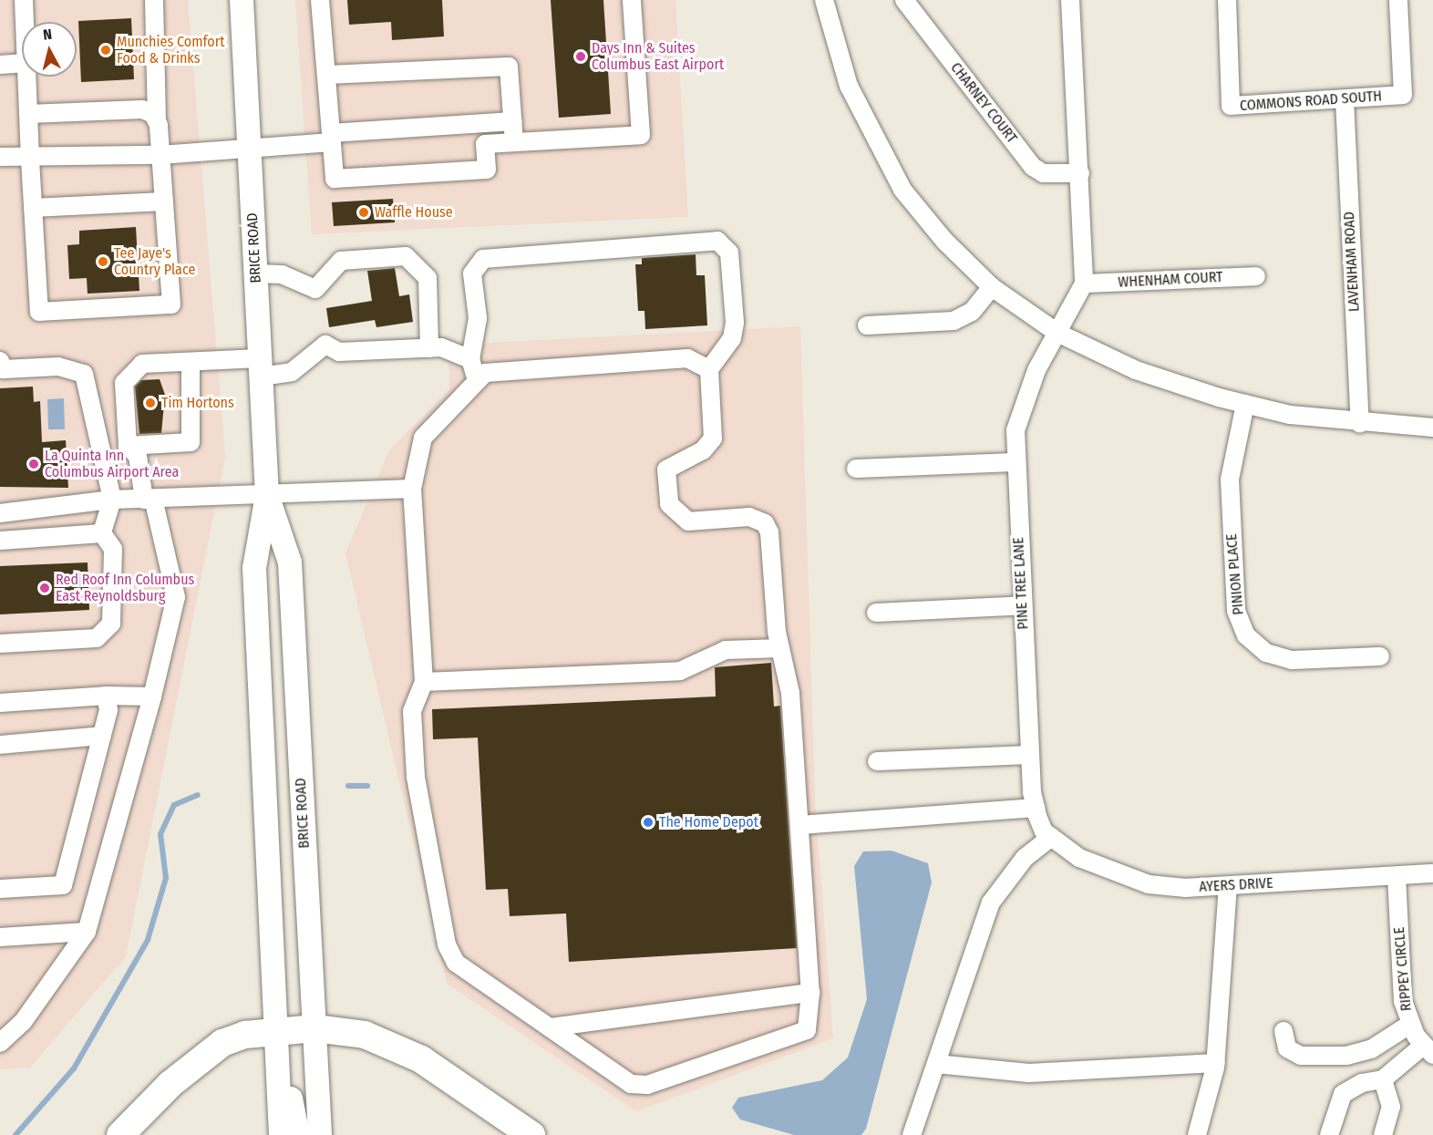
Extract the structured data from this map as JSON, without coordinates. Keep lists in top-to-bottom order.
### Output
{
  "streets": {
    "main road": ["BRICE ROAD"],
    "street": [
      "COMMONS ROAD SOUTH",
      "CHARNEY COURT",
      "LAVENHAM ROAD",
      "WHENHAM COURT",
      "PINION PLACE",
      "PINE TREE LANE",
      "AYERS DRIVE",
      "RIPPEY CIRCLE"
    ]
  },
  "crossings": [
    ["COMMONS ROAD SOUTH", "LAVENHAM ROAD"],
    ["PINE TREE LANE", "AYERS DRIVE"],
    ["AYERS DRIVE", "RIPPEY CIRCLE"]
  ],
  "places": [
    "Munchies Comfort Food & Drinks",
    "Days Inn & Suites Columbus East Airport",
    "Waffle House",
    "Tee Jaye's Country Place",
    "Tim Hortons",
    "La Quinta Inn Columbus Airport Area",
    "Red Roof Inn Columbus East Reynoldsburg",
    "The Home Depot"
  ],
  "north": "top"
}
